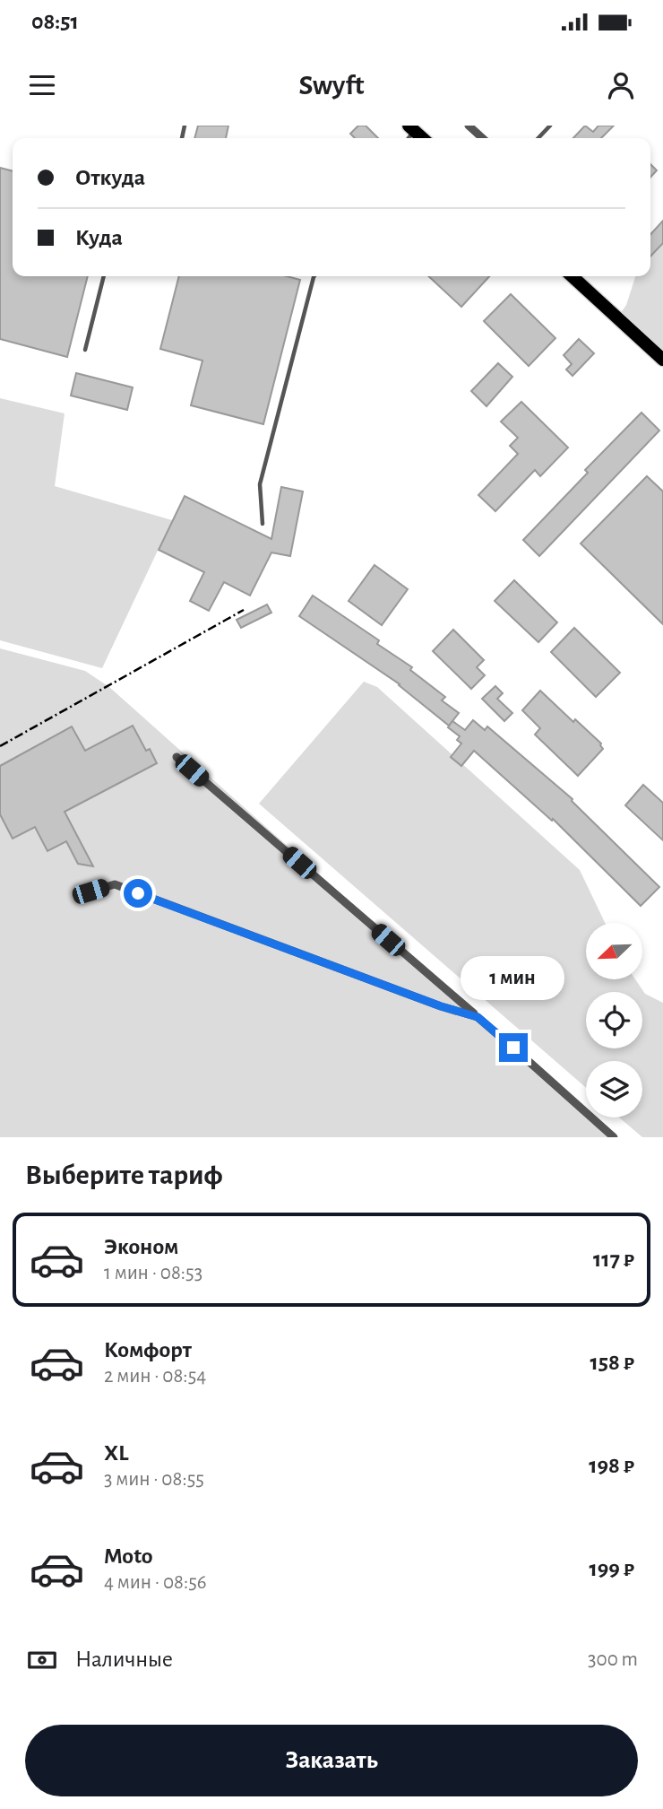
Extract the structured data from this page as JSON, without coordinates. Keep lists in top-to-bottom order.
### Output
{
  "north": "bottom left",
  "page": {
    "status": "08:51",
    "header": "Swyft",
    "banner": ["Откуда", "Куда"],
    "bubble": "1 мин",
    "heading": "Выберите тариф",
    "list": [
      {
        "name": "Эконом",
        "note": "1 мин · 08:53",
        "value": "117 ₽"
      },
      {
        "name": "Комфорт",
        "note": "2 мин · 08:54",
        "value": "158 ₽"
      },
      {
        "name": "XL",
        "note": "3 мин · 08:55",
        "value": "198 ₽"
      },
      {
        "name": "Moto",
        "note": "4 мин · 08:56",
        "value": "199 ₽"
      }
    ],
    "pay": ["Наличные", "300 m"],
    "buttons": "Заказать"
  }
}
